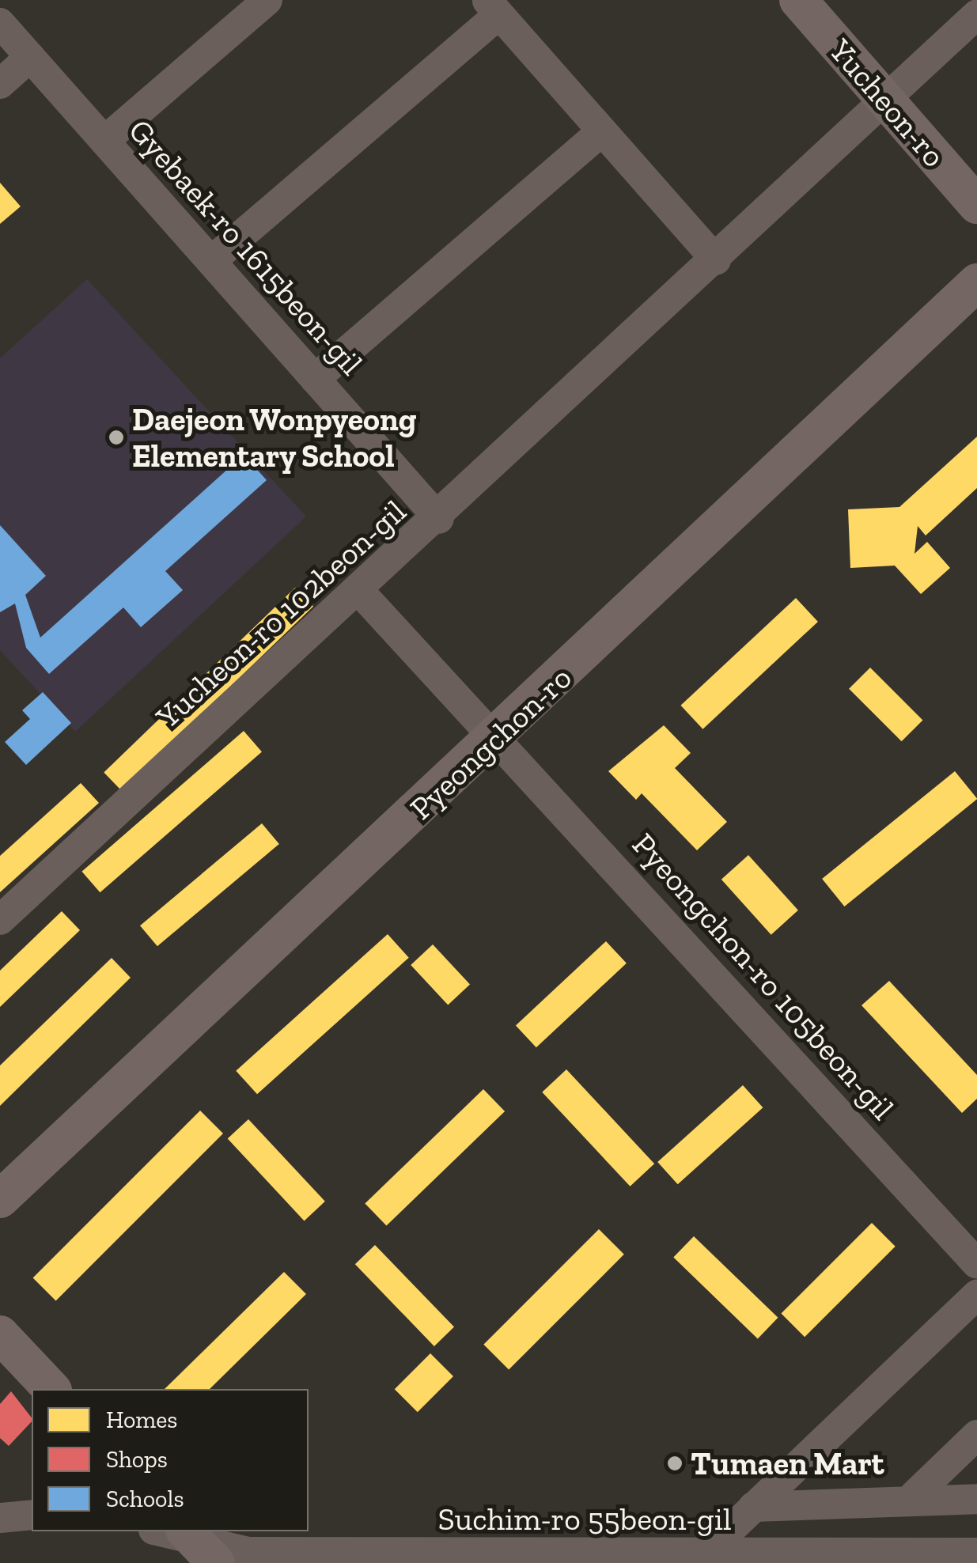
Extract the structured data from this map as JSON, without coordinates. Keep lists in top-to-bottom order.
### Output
{
  "streets": {
    "main road": ["Yucheon-ro", "Pyeongchon-ro"],
    "street": [
      "Gyebaek-ro 1615beon-gil",
      "Yucheon-ro 102beon-gil",
      "Pyeongchon-ro 105beon-gil",
      "Suchim-ro 55beon-gil"
    ]
  },
  "crossings": [
    ["Yucheon-ro", "Yucheon-ro 102beon-gil"],
    ["Gyebaek-ro 1615beon-gil", "Yucheon-ro 102beon-gil"],
    ["Yucheon-ro 102beon-gil", "Pyeongchon-ro 105beon-gil"],
    ["Pyeongchon-ro", "Pyeongchon-ro 105beon-gil"]
  ],
  "places": ["Daejeon Wonpyeong Elementary School", "Tumaen Mart"],
  "legend": ["Homes", "Shops", "Schools"]
}
